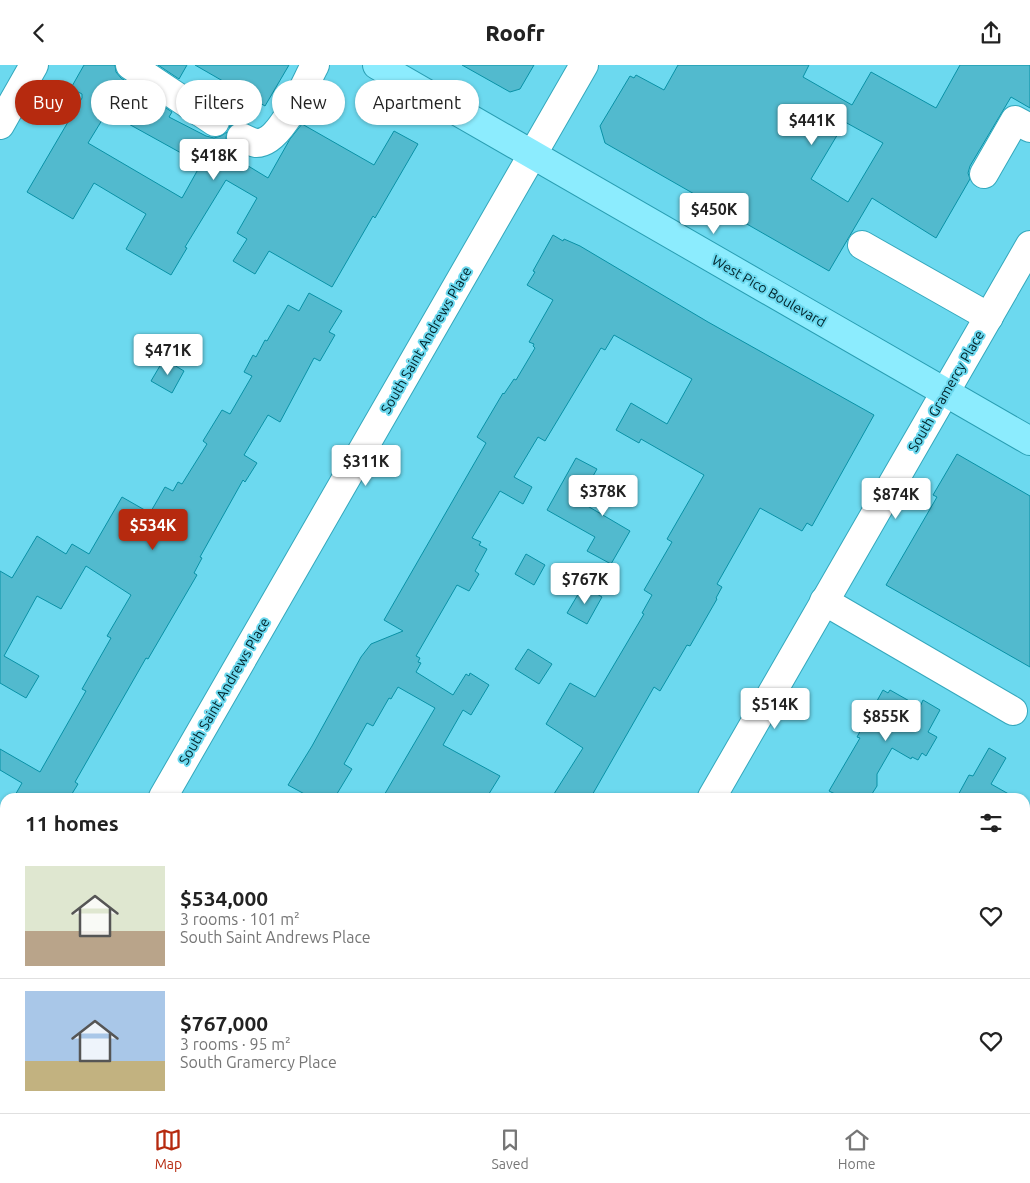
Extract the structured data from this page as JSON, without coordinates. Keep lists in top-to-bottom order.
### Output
{
  "streets": {
    "main road": ["West Pico Boulevard"],
    "street": ["South Saint Andrews Place", "South Gramercy Place"]
  },
  "crossings": [
    ["West Pico Boulevard", "South Saint Andrews Place"],
    ["West Pico Boulevard", "South Gramercy Place"]
  ],
  "page": {
    "header": "Roofr",
    "chip": [
      "Buy",
      "Rent",
      "Filters",
      "New",
      "Apartment"
    ],
    "price": [
      "$441K",
      "$418K",
      "$450K",
      "$471K",
      "$311K",
      "$378K",
      "$874K",
      "$534K",
      "$767K",
      "$514K",
      "$855K"
    ],
    "heading": "11 homes",
    "list": [
      {
        "name": "$534,000",
        "note": "3 rooms · 101 m² · South Saint Andrews Place"
      },
      {
        "name": "$767,000",
        "note": "3 rooms · 95 m² · South Gramercy Place"
      }
    ],
    "tabs": ["Map", "Saved", "Home"]
  }
}
